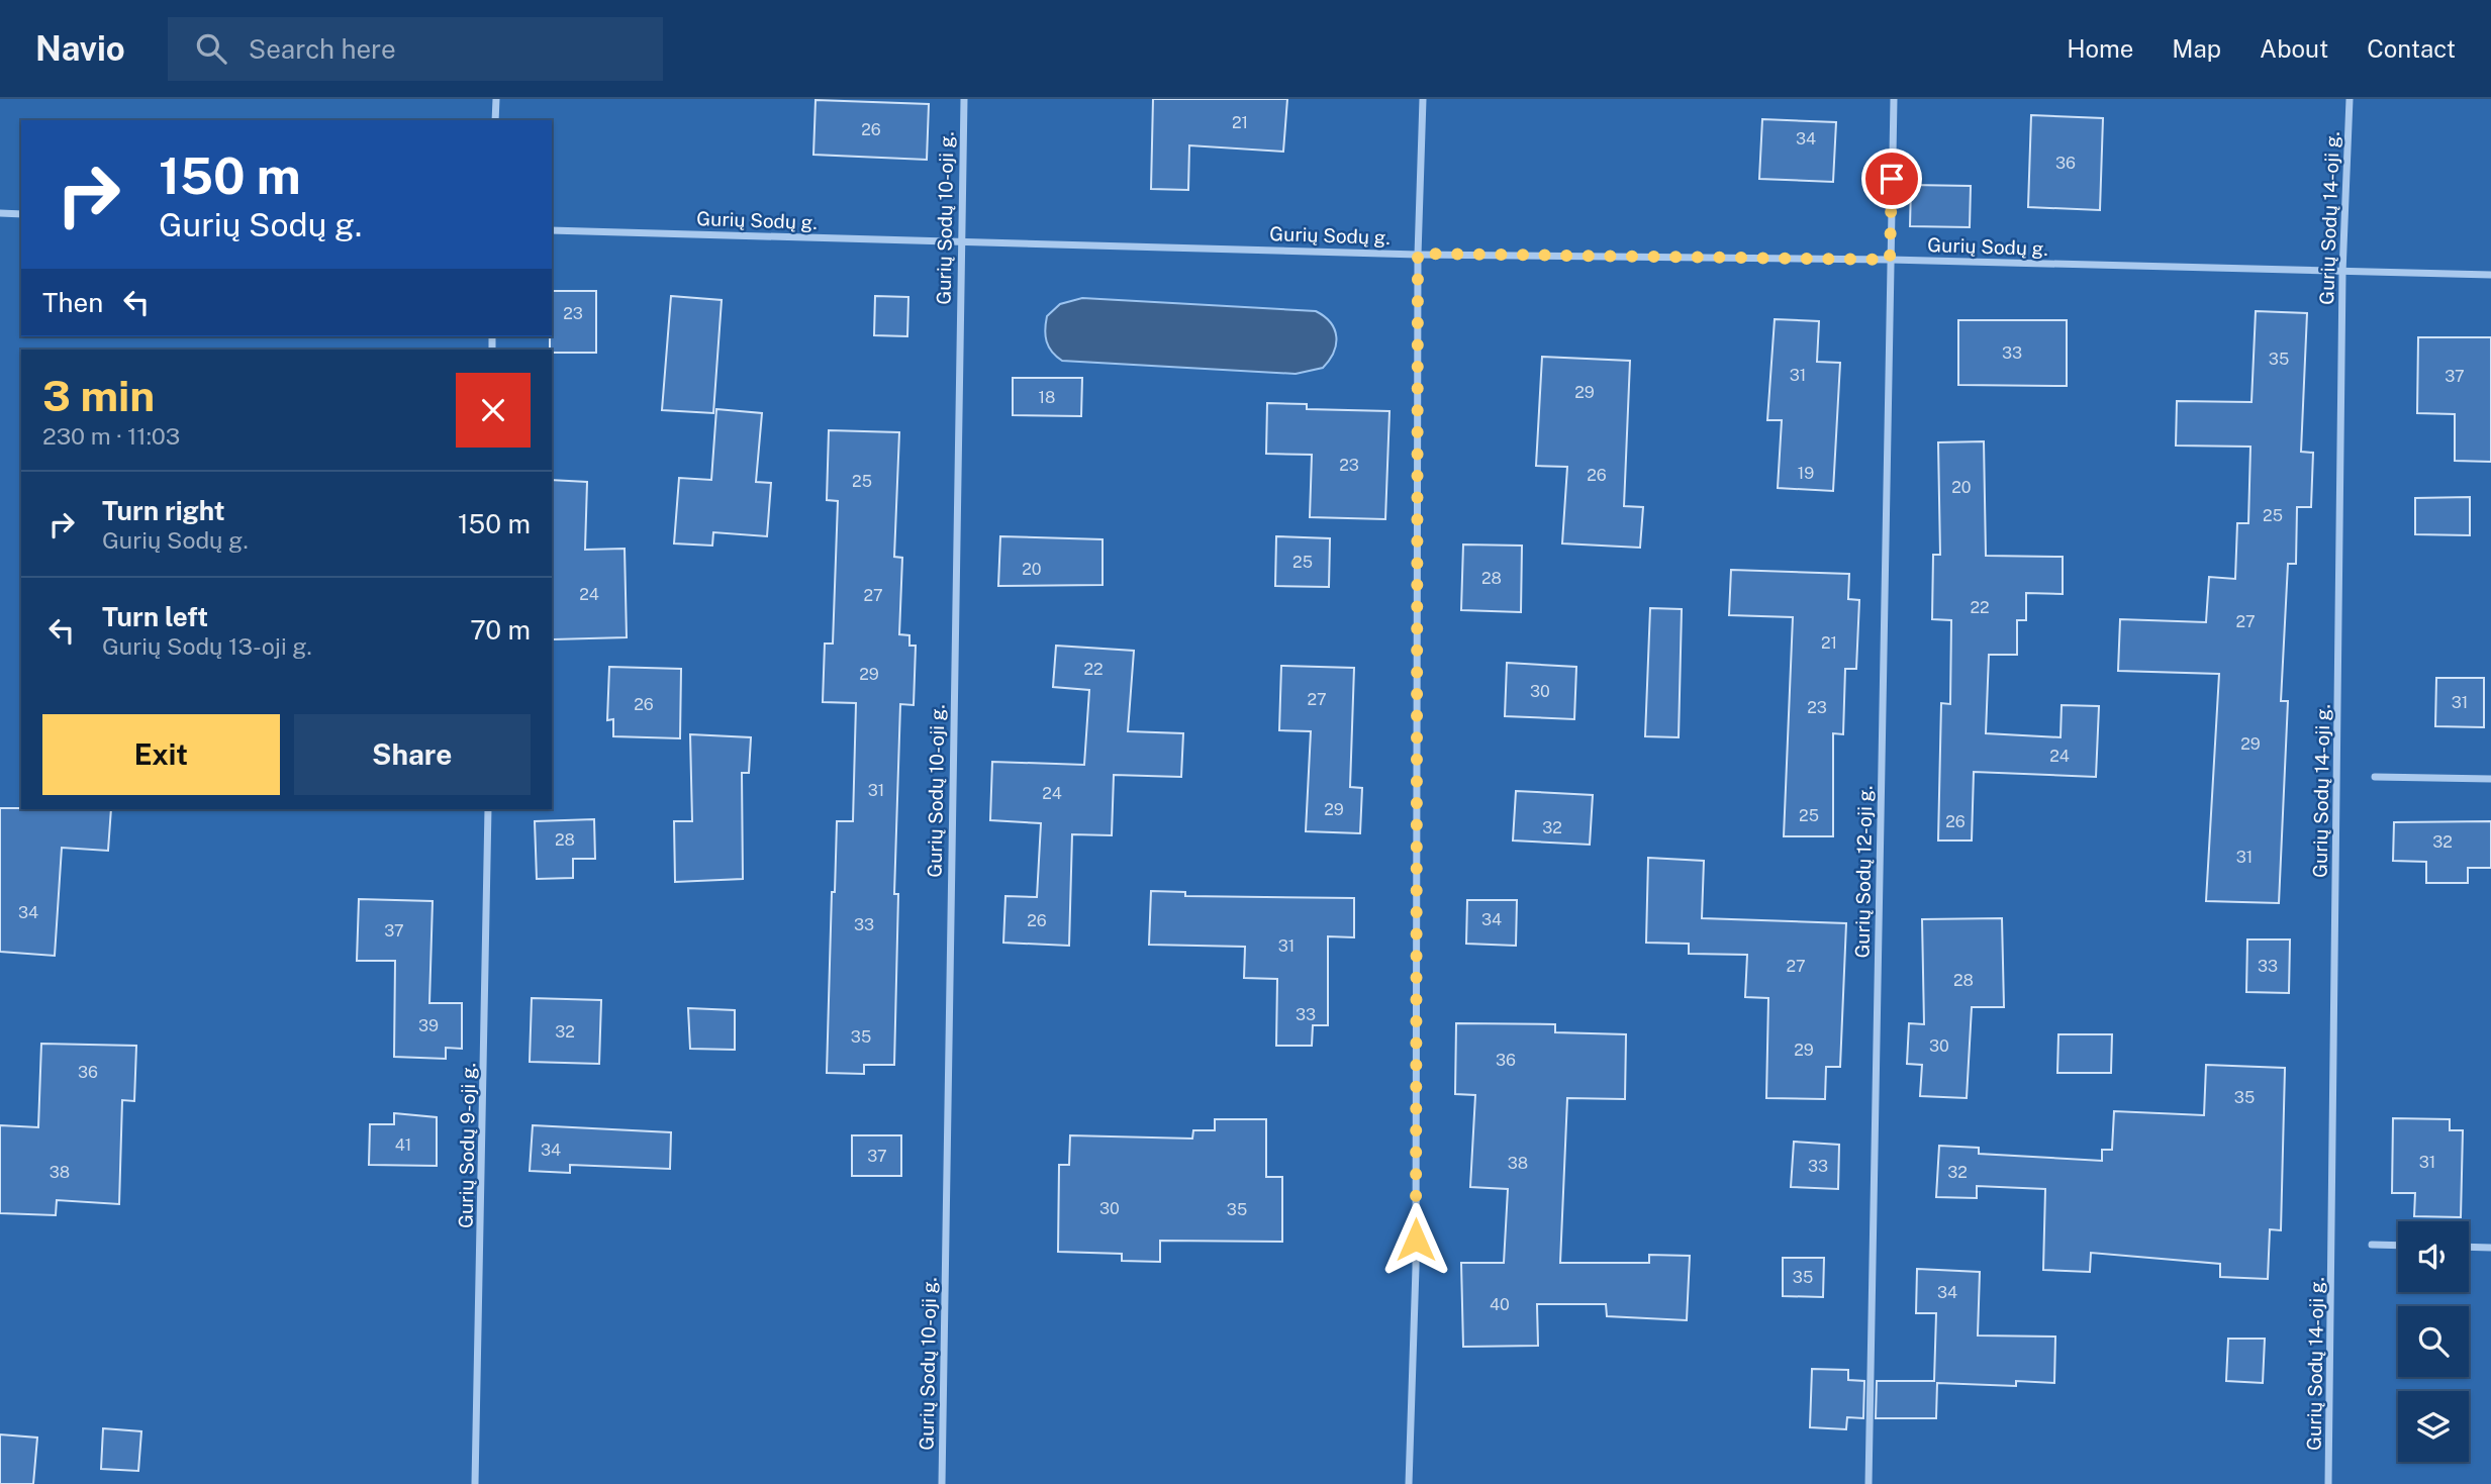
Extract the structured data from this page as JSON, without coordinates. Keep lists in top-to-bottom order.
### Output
{
  "streets": {
    "street": [
      "Gurių Sodų 10-oji g.",
      "Gurių Sodų 14-oji g.",
      "Gurių Sodų g.",
      "Gurių Sodų 12-oji g.",
      "Gurių Sodų 9-oji g."
    ]
  },
  "crossings": [
    ["Gurių Sodų 10-oji g.", "Gurių Sodų g."],
    ["Gurių Sodų 14-oji g.", "Gurių Sodų g."],
    ["Gurių Sodų g.", "Gurių Sodų 12-oji g."]
  ],
  "house_numbers": [
    "21",
    "26",
    "34",
    "36",
    "23",
    "33",
    "35",
    "31",
    "37",
    "29",
    "18",
    "23",
    "19",
    "26",
    "25",
    "20",
    "25",
    "25",
    "20",
    "28",
    "24",
    "27",
    "22",
    "27",
    "21",
    "22",
    "29",
    "30",
    "27",
    "31",
    "26",
    "23",
    "29",
    "24",
    "31",
    "24",
    "29",
    "25",
    "26",
    "32",
    "28",
    "32",
    "31",
    "34",
    "34",
    "26",
    "33",
    "37",
    "31",
    "27",
    "33",
    "28",
    "33",
    "39",
    "32",
    "35",
    "30",
    "29",
    "36",
    "36",
    "35",
    "41",
    "34",
    "37",
    "31",
    "38",
    "33",
    "38",
    "32",
    "30",
    "35",
    "35",
    "34",
    "40"
  ],
  "page": {
    "header": "Navio",
    "search": "Search here",
    "nav": [
      "Home",
      "Map",
      "About",
      "Contact"
    ],
    "turn": ["150 m", "Gurių Sodų g."],
    "then": "Then",
    "heading": ["3 min", "230 m · 11:03"],
    "list": [
      {
        "name": "Turn right",
        "note": "Gurių Sodų g.",
        "value": "150 m"
      },
      {
        "name": "Turn left",
        "note": "Gurių Sodų 13-oji g.",
        "value": "70 m"
      }
    ],
    "buttons": ["Exit", "Share"]
  }
}
